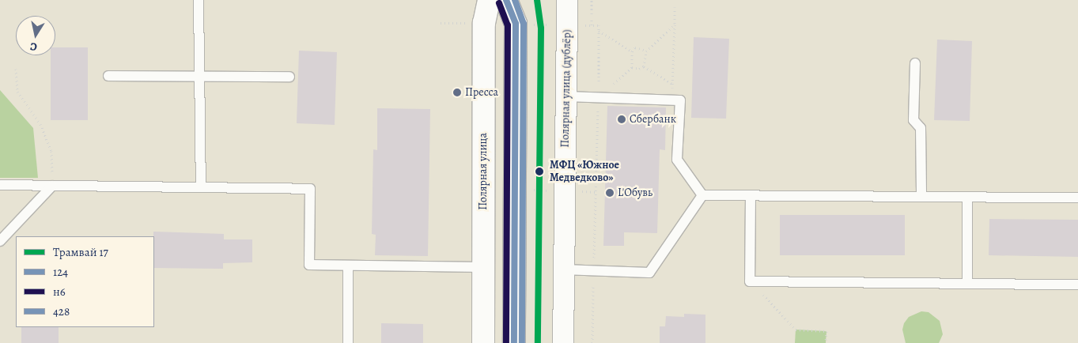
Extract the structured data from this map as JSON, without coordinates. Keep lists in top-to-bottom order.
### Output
{
  "streets": {
    "main road": ["Полярная улица"],
    "street": ["Полярная улица (дублёр)"]
  },
  "places": [
    "Пресса",
    "Сбербанк",
    "МФЦ «Южное Медведково»",
    "L'Обувь"
  ],
  "lines": [
    "tram line 17",
    "transit line 124",
    "transit line 428",
    "transit line н6"
  ],
  "legend": [
    "Трамвай 17",
    "124",
    "н6",
    "428"
  ],
  "north": "bottom"
}
